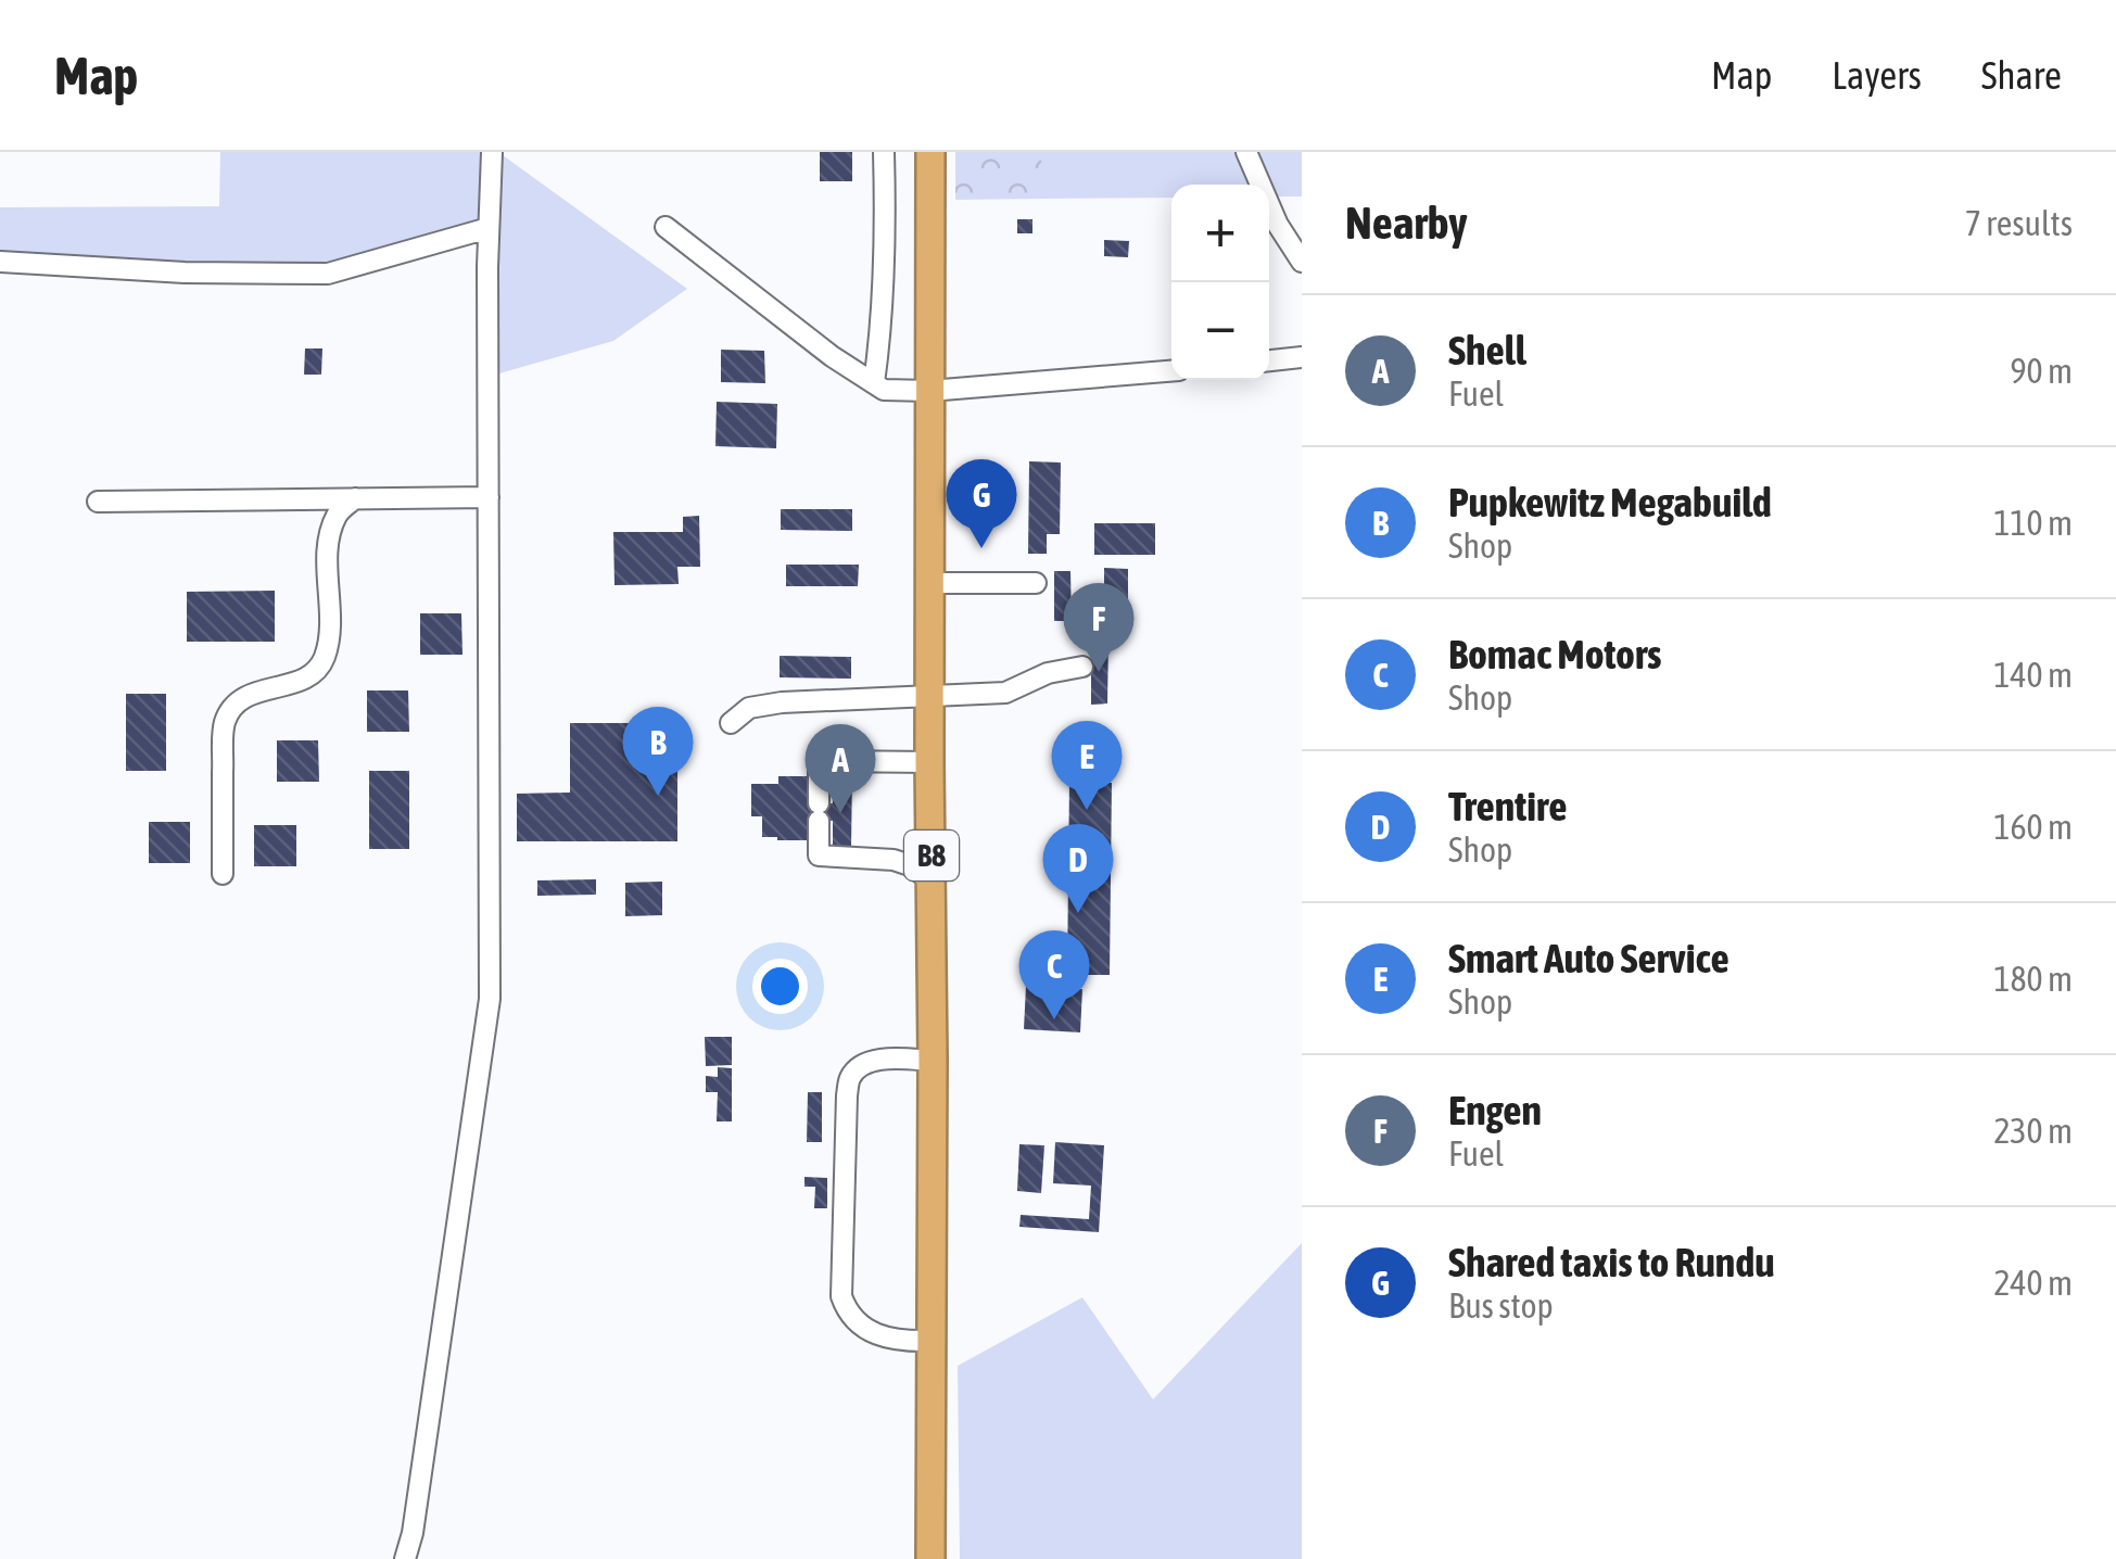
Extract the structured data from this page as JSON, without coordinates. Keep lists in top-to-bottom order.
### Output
{
  "streets": {
    "highway": ["B8"]
  },
  "page": {
    "header": "Map",
    "nav": ["Map", "Layers", "Share"],
    "heading": ["Nearby", "7 results"],
    "map_buttons": ["+", "−"],
    "list": [
      {
        "mark": "A",
        "name": "Shell",
        "note": "Fuel",
        "value": "90 m"
      },
      {
        "mark": "B",
        "name": "Pupkewitz Megabuild",
        "note": "Shop",
        "value": "110 m"
      },
      {
        "mark": "C",
        "name": "Bomac Motors",
        "note": "Shop",
        "value": "140 m"
      },
      {
        "mark": "D",
        "name": "Trentire",
        "note": "Shop",
        "value": "160 m"
      },
      {
        "mark": "E",
        "name": "Smart Auto Service",
        "note": "Shop",
        "value": "180 m"
      },
      {
        "mark": "F",
        "name": "Engen",
        "note": "Fuel",
        "value": "230 m"
      },
      {
        "mark": "G",
        "name": "Shared taxis to Rundu",
        "note": "Bus stop",
        "value": "240 m"
      }
    ],
    "pins": [
      "G",
      "F",
      "B",
      "E",
      "A",
      "D",
      "C"
    ]
  }
}
